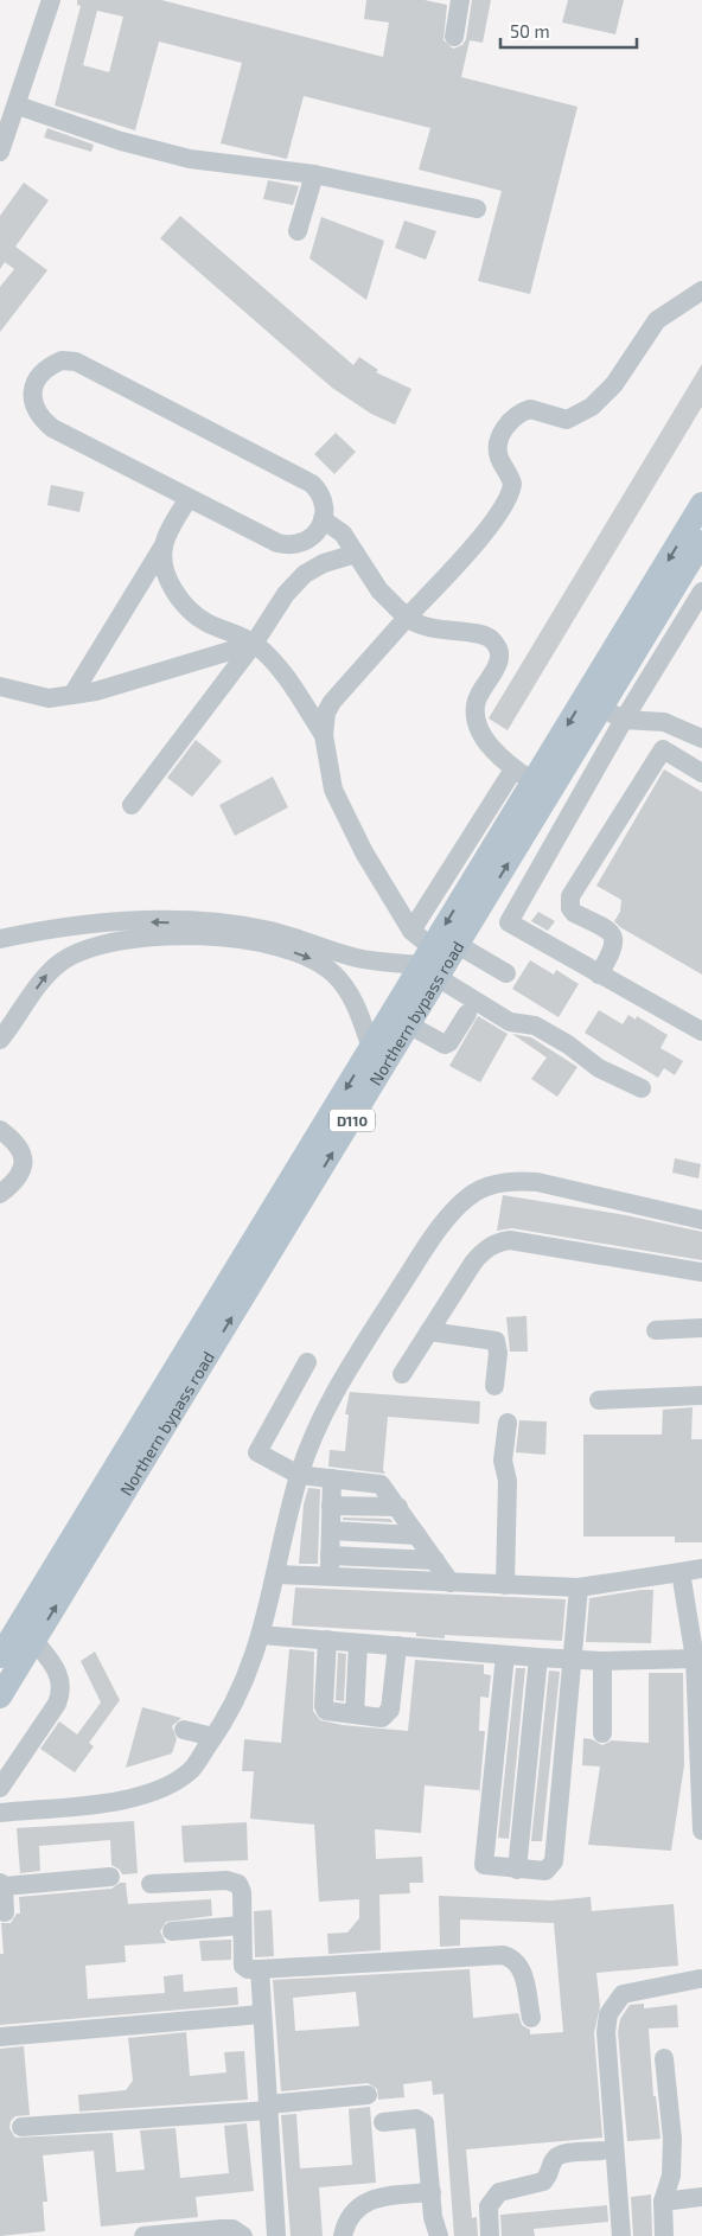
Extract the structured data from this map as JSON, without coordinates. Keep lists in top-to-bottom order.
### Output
{
  "streets": {
    "main road": ["Northern bypass road", "D110"]
  },
  "scale_bar": "50 m"
}
